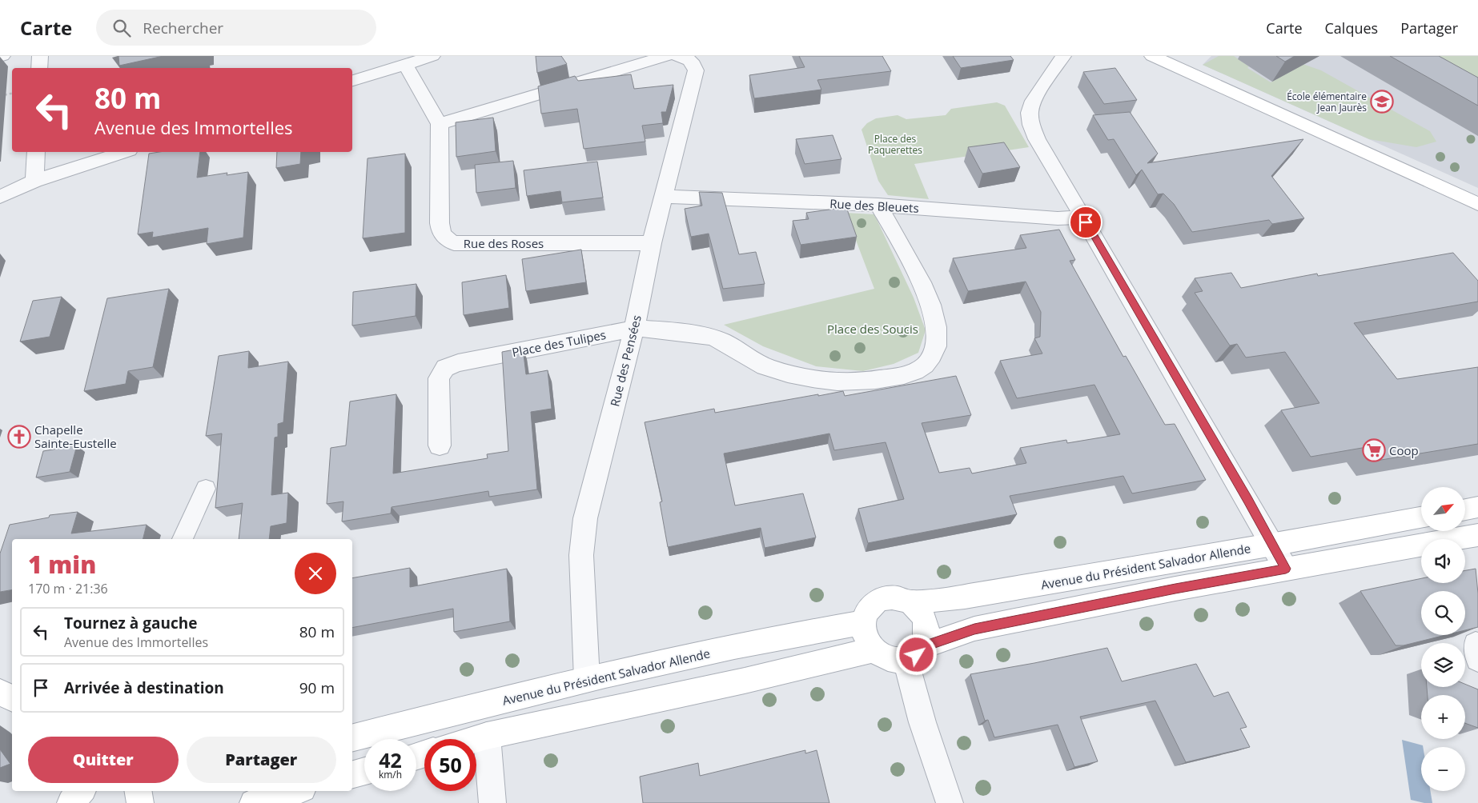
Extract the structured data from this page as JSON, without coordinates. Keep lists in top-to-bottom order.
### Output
{
  "streets": {
    "main road": ["Avenue du Président Salvador Allende"],
    "street": [
      "Rue des Bleuets",
      "Rue des Roses",
      "Place des Tulipes",
      "Rue des Pensées"
    ]
  },
  "crossings": [
    ["Rue des Bleuets", "Rue des Pensées"],
    ["Rue des Roses", "Rue des Pensées"],
    ["Place des Tulipes", "Rue des Pensées"],
    ["Rue des Pensées", "Avenue du Président Salvador Allende"]
  ],
  "parks": ["Place des Paquerettes", "Place des Soucis"],
  "places": {
    "school or university": ["École élémentaire Jean Jaurès"],
    "church": ["Chapelle Sainte-Eustelle"],
    "supermarket": ["Coop"]
  },
  "north": "top right",
  "page": {
    "header": "Carte",
    "search": "Rechercher",
    "nav": ["Carte", "Calques", "Partager"],
    "turn": ["80 m", "Avenue des Immortelles"],
    "map_buttons": ["+", "−"],
    "heading": ["1 min", "170 m · 21:36"],
    "list": [
      {
        "name": "Tournez à gauche",
        "note": "Avenue des Immortelles",
        "value": "80 m"
      },
      {
        "name": "Arrivée à destination",
        "value": "90 m"
      }
    ],
    "buttons": ["Quitter", "Partager"],
    "speed": "42 km/h",
    "limit": "50"
  }
}
